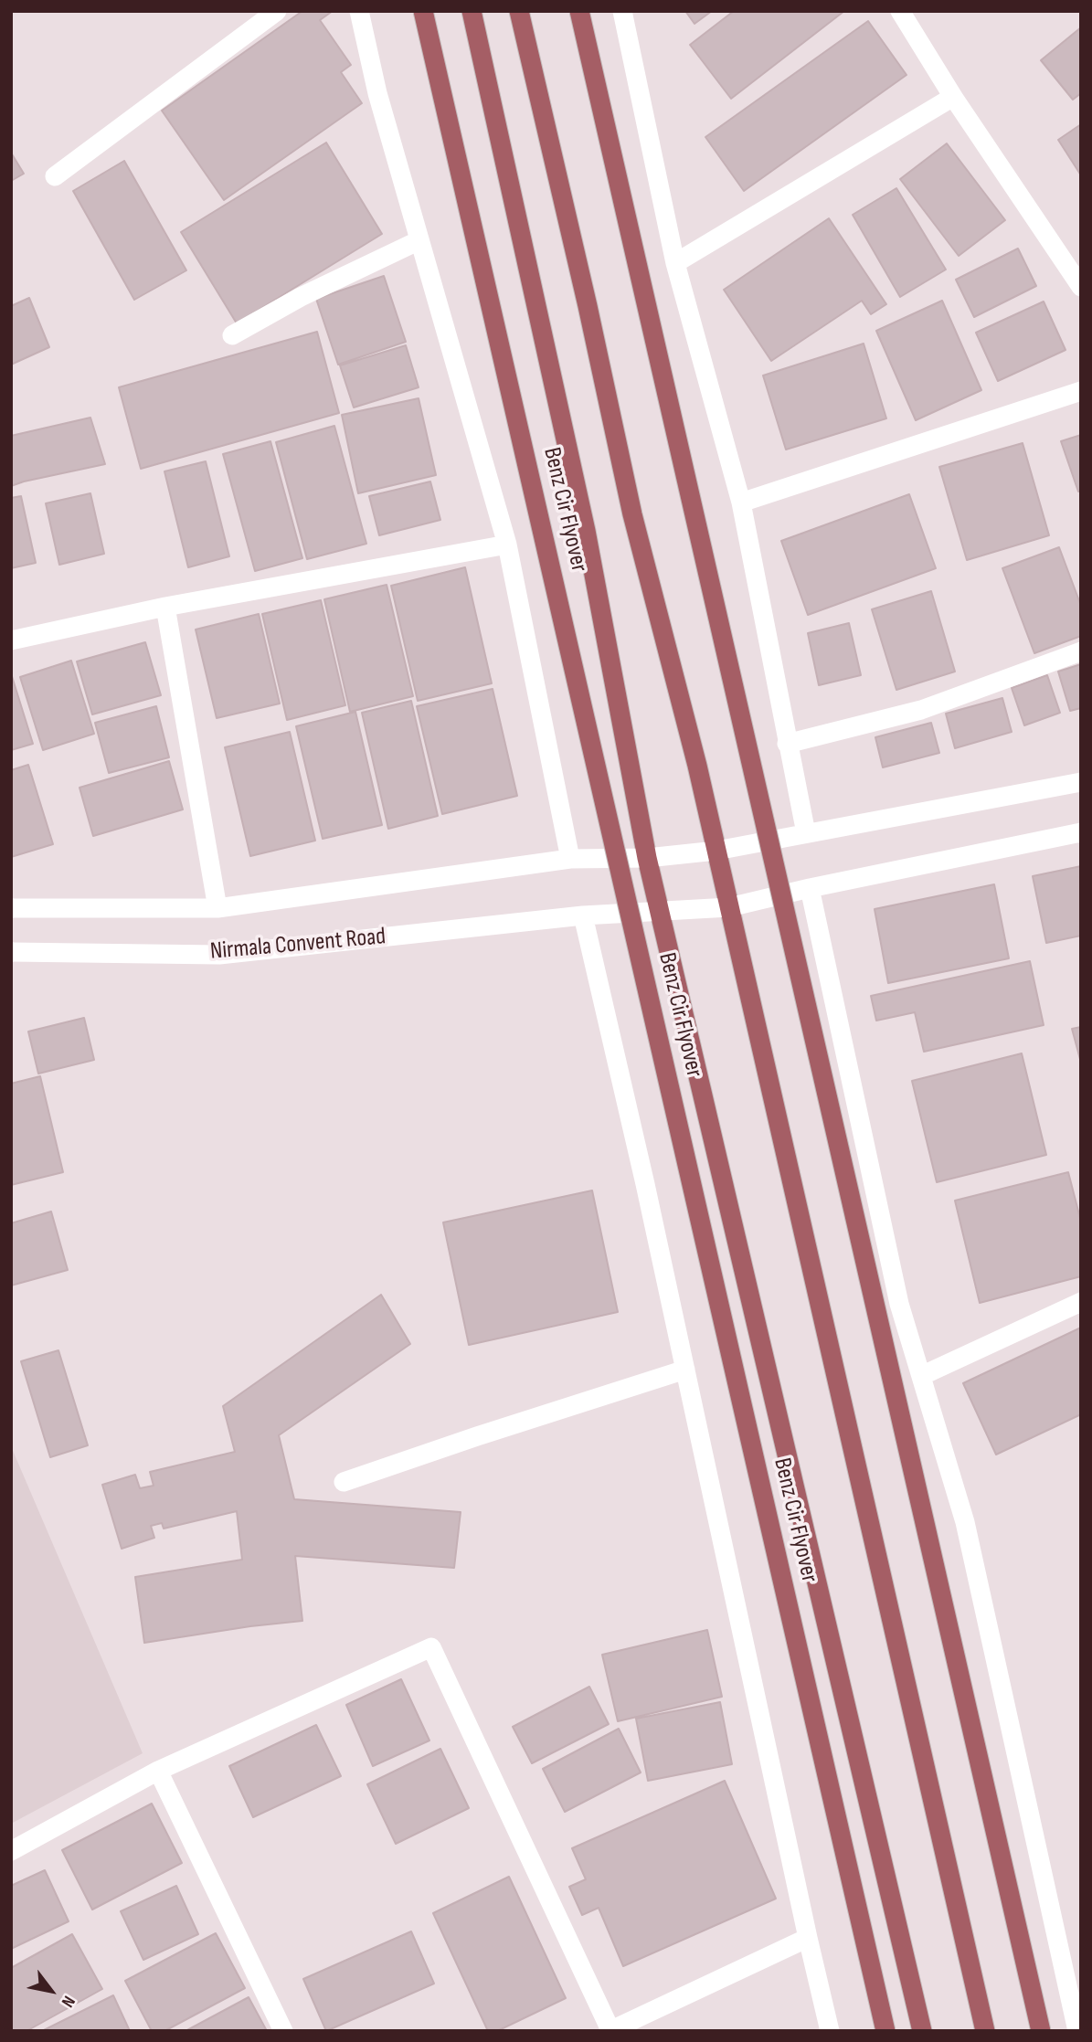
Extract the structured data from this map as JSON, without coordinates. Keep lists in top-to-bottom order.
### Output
{
  "streets": {
    "main road": ["Benz Cir Flyover"],
    "street": ["Nirmala Convent Road"]
  },
  "north": "bottom right"
}
